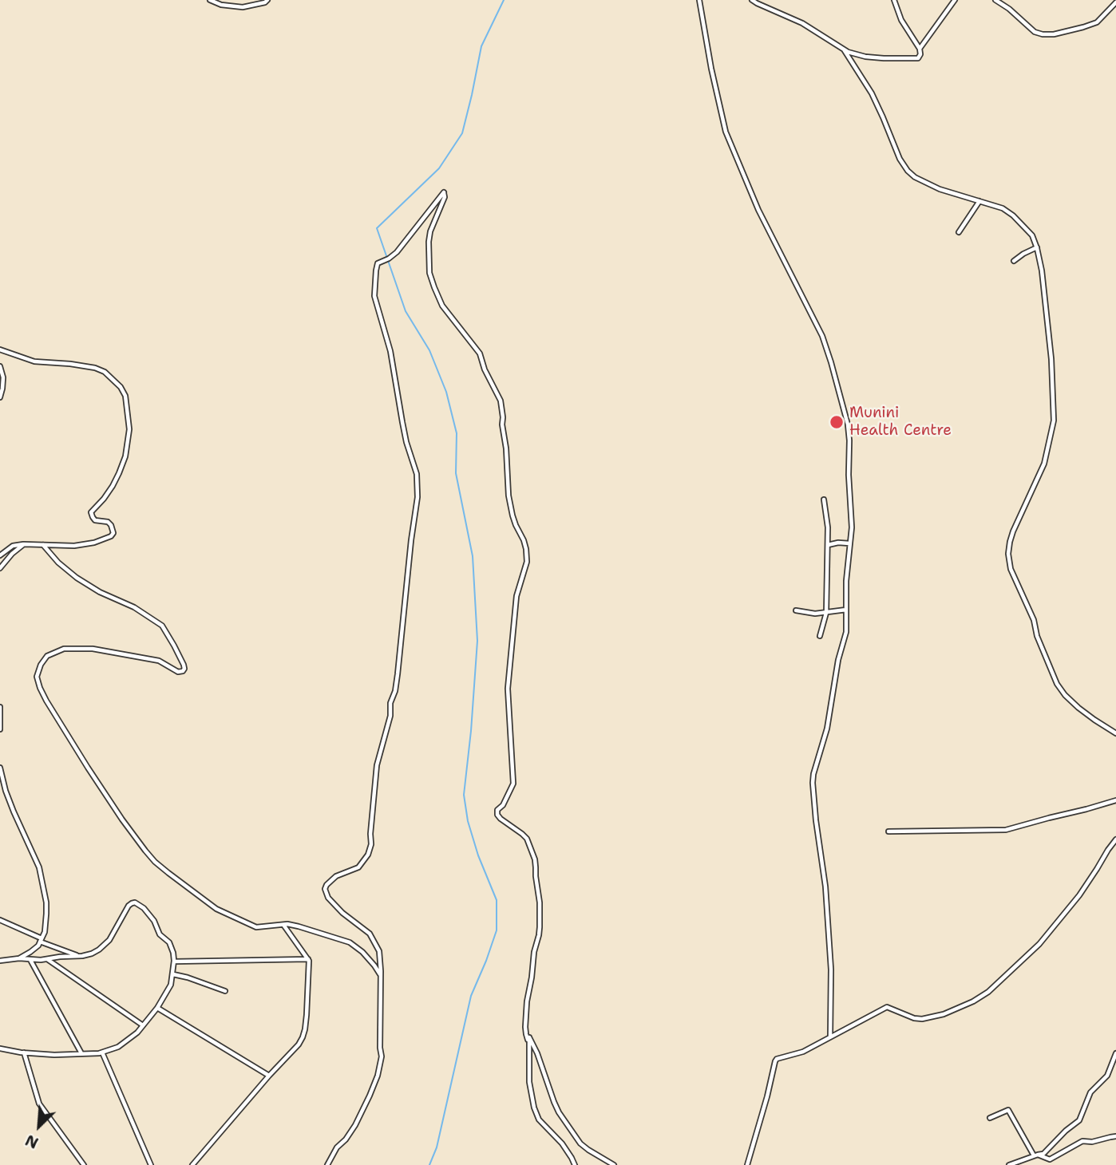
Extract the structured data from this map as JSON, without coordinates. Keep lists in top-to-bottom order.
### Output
{
  "places": ["Munini Health Centre"],
  "north": "bottom left"
}
